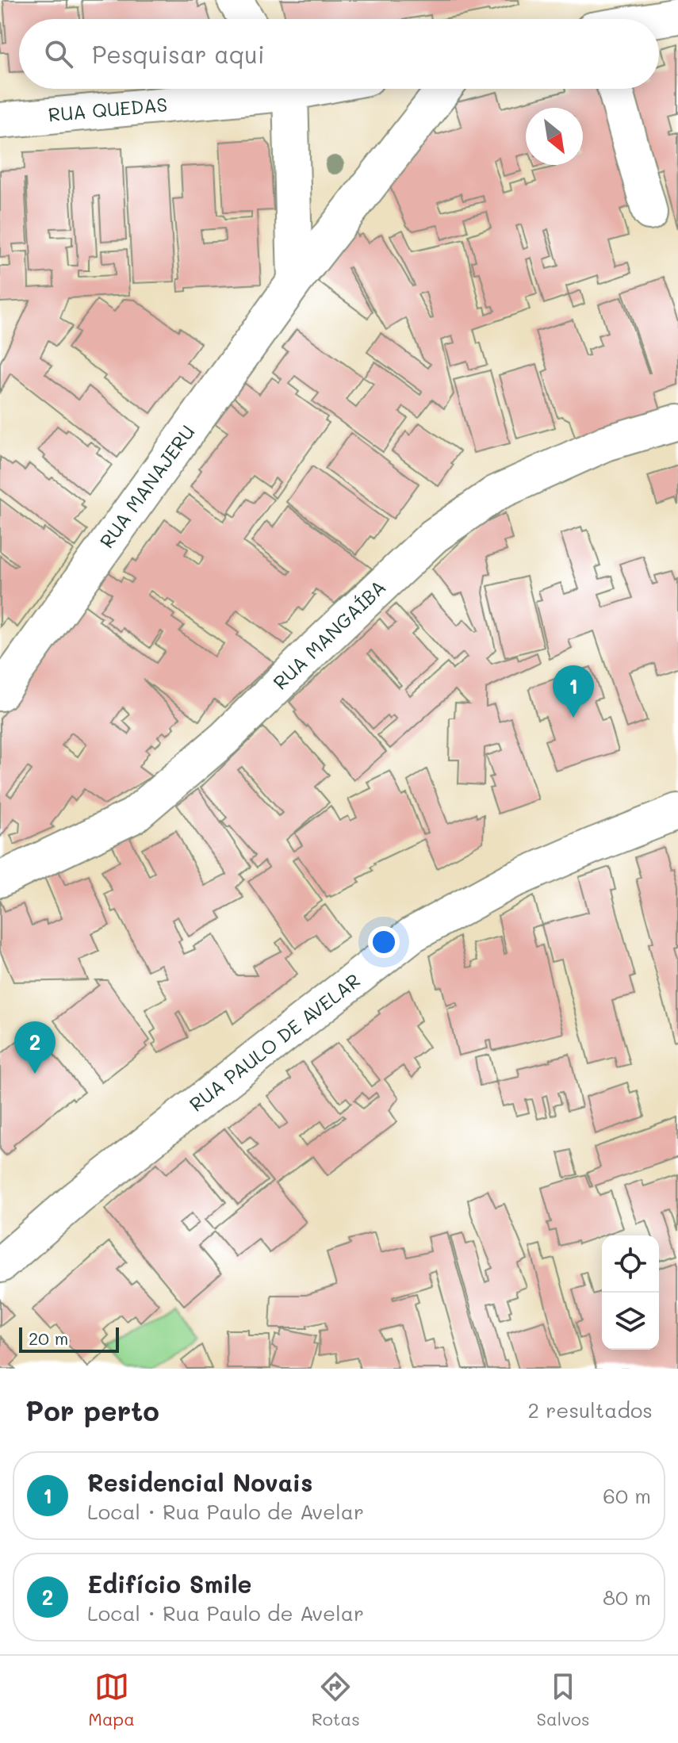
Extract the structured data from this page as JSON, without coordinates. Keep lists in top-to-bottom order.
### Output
{
  "streets": {
    "street": [
      "RUA QUEDAS",
      "RUA MANAJERU",
      "RUA MANGAÍBA",
      "RUA PAULO DE AVELAR"
    ]
  },
  "scale_bar": "20 m",
  "north": "bottom right",
  "page": {
    "search": "Pesquisar aqui",
    "pins": ["1", "2"],
    "scale": "20 m",
    "heading": ["Por perto", "2 resultados"],
    "list": [
      {
        "mark": "1",
        "name": "Residencial Novais",
        "note": "Local · Rua Paulo de Avelar",
        "value": "60 m"
      },
      {
        "mark": "2",
        "name": "Edifício Smile",
        "note": "Local · Rua Paulo de Avelar",
        "value": "80 m"
      }
    ],
    "nav": ["Mapa", "Rotas", "Salvos"]
  }
}
